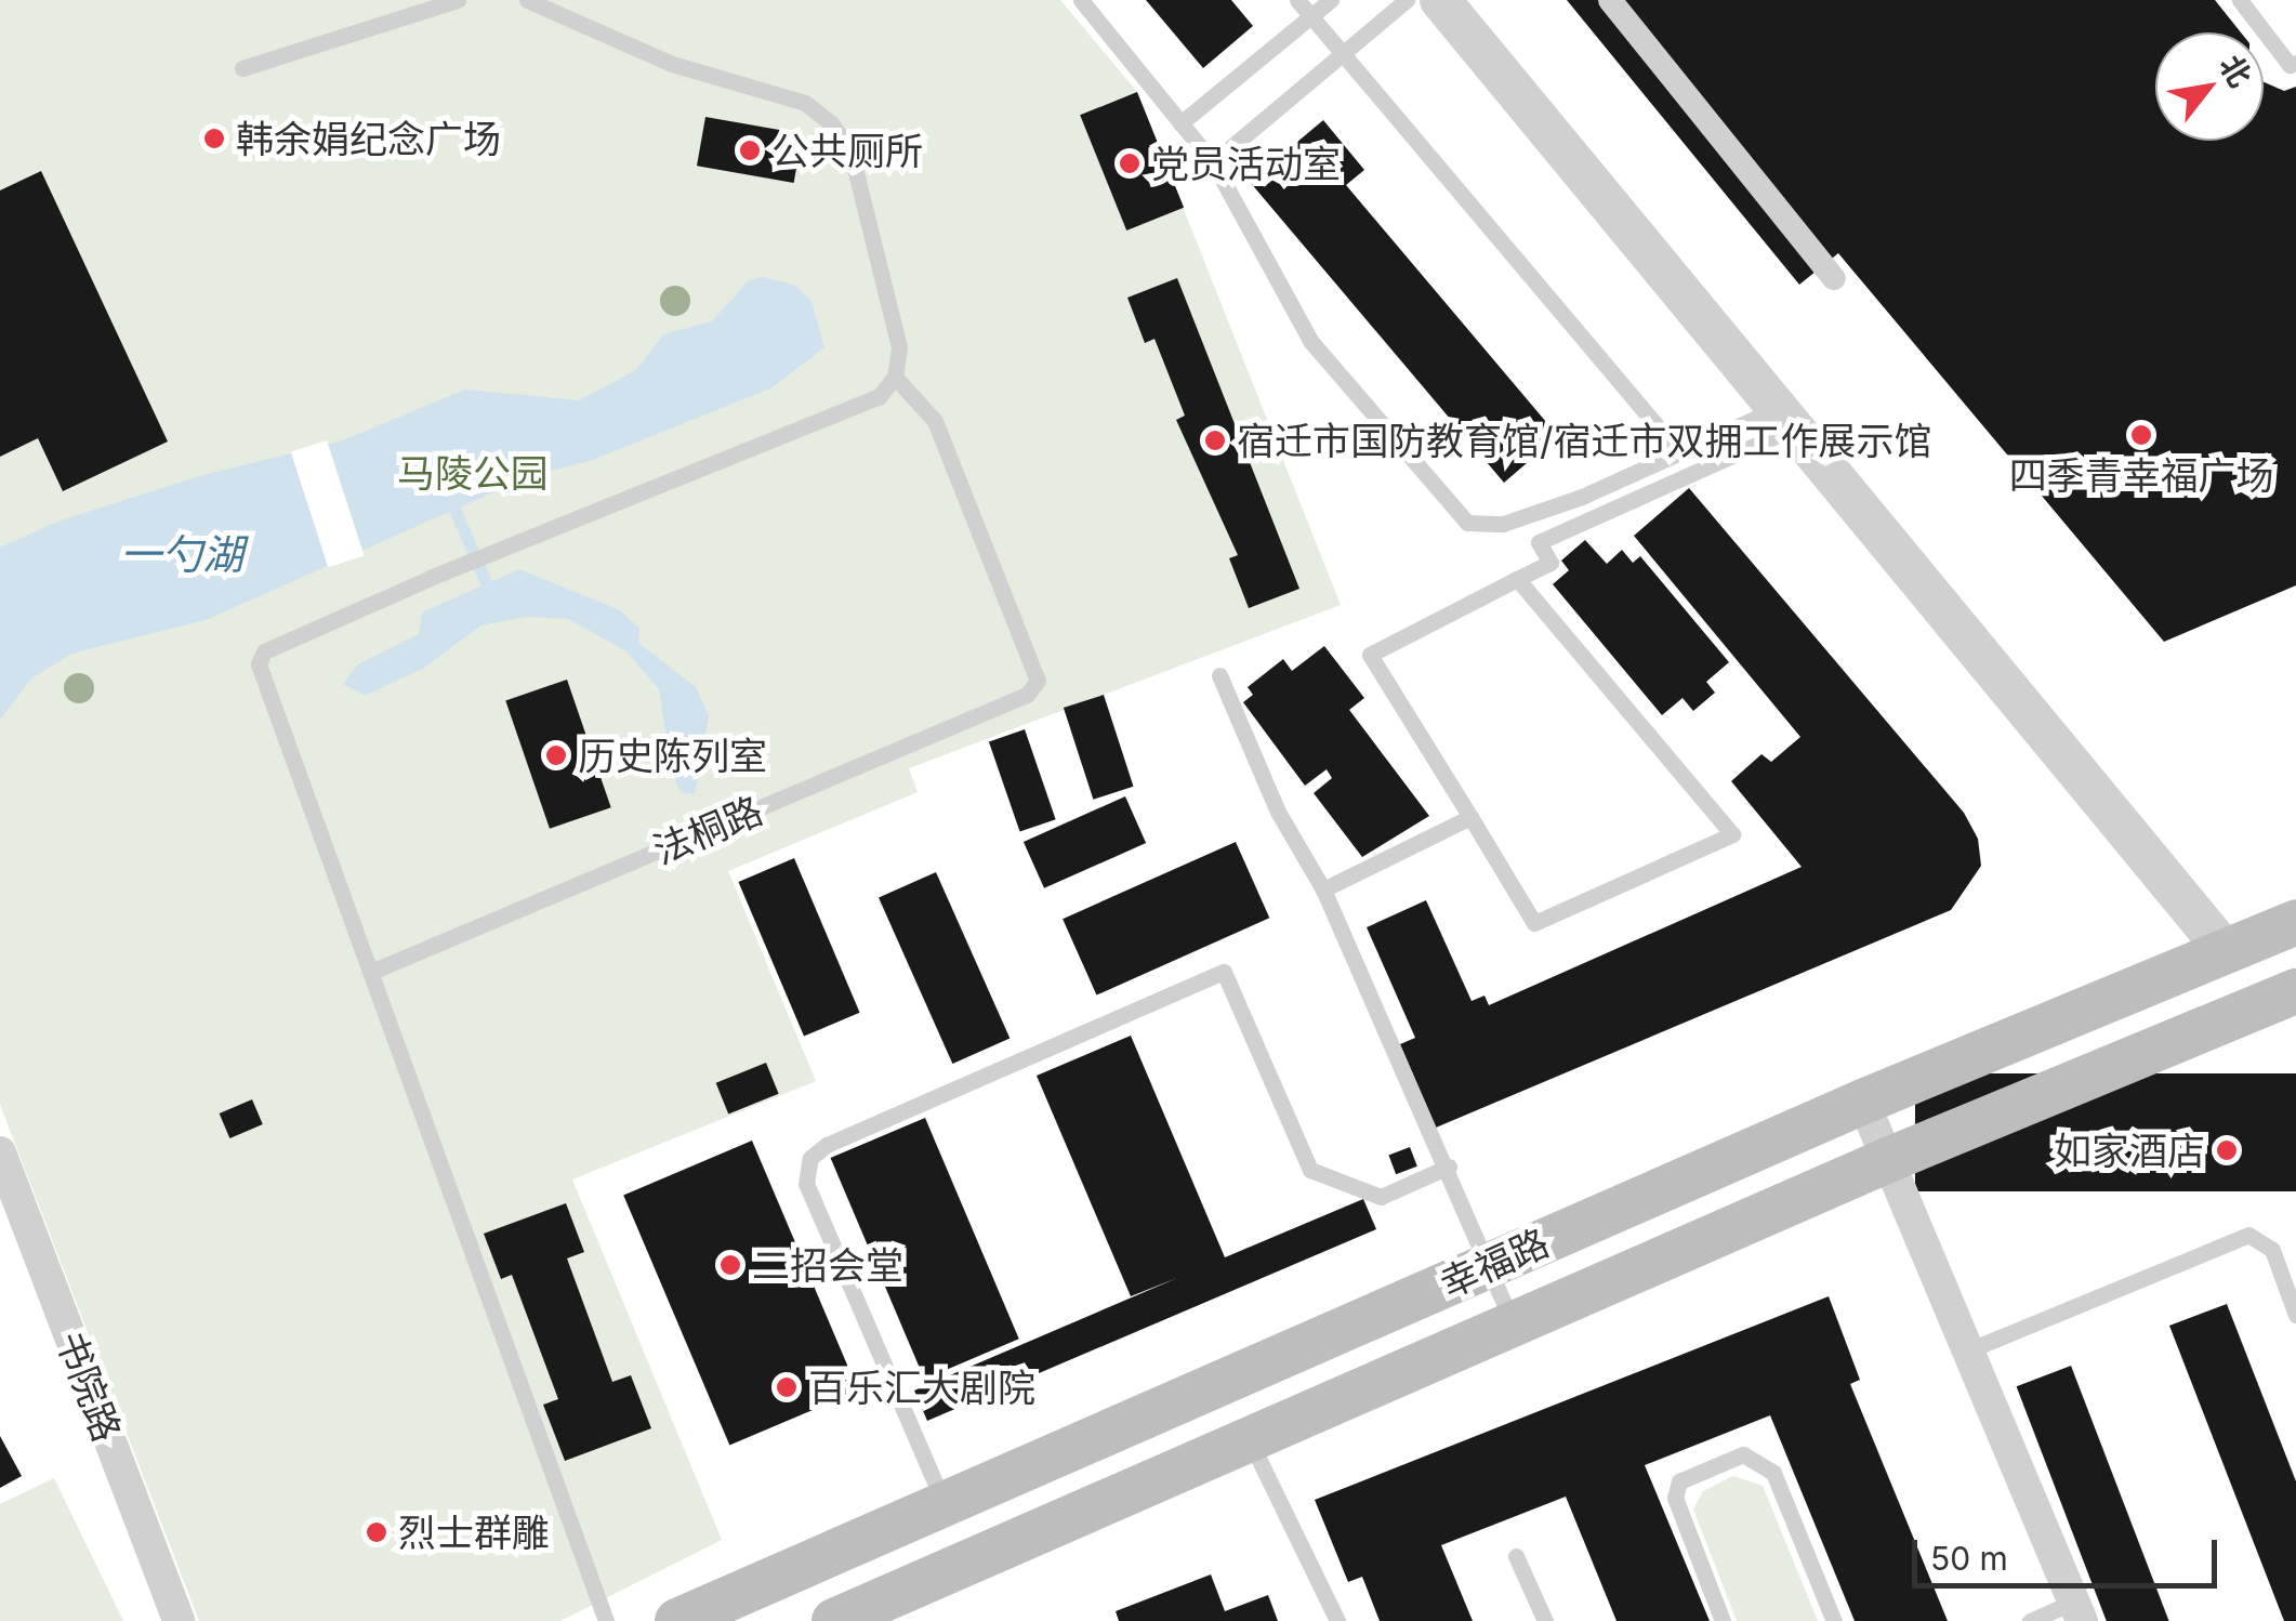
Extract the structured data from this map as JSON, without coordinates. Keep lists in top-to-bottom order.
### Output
{
  "streets": {
    "main road": ["幸福路"],
    "street": ["书院路"],
    "lane": ["法桐路"]
  },
  "water": ["一勺湖"],
  "parks": ["马陵公园"],
  "places": [
    "韩余娟纪念广场",
    "公共厕所",
    "党员活动室",
    "四季青幸福广场",
    "宿迁市国防教育馆/宿迁市双拥工作展示馆",
    "历史陈列室",
    "如家酒店",
    "二招会堂",
    "百乐汇大剧院",
    "烈士群雕"
  ],
  "scale_bar": "50 m",
  "north": "top right"
}
